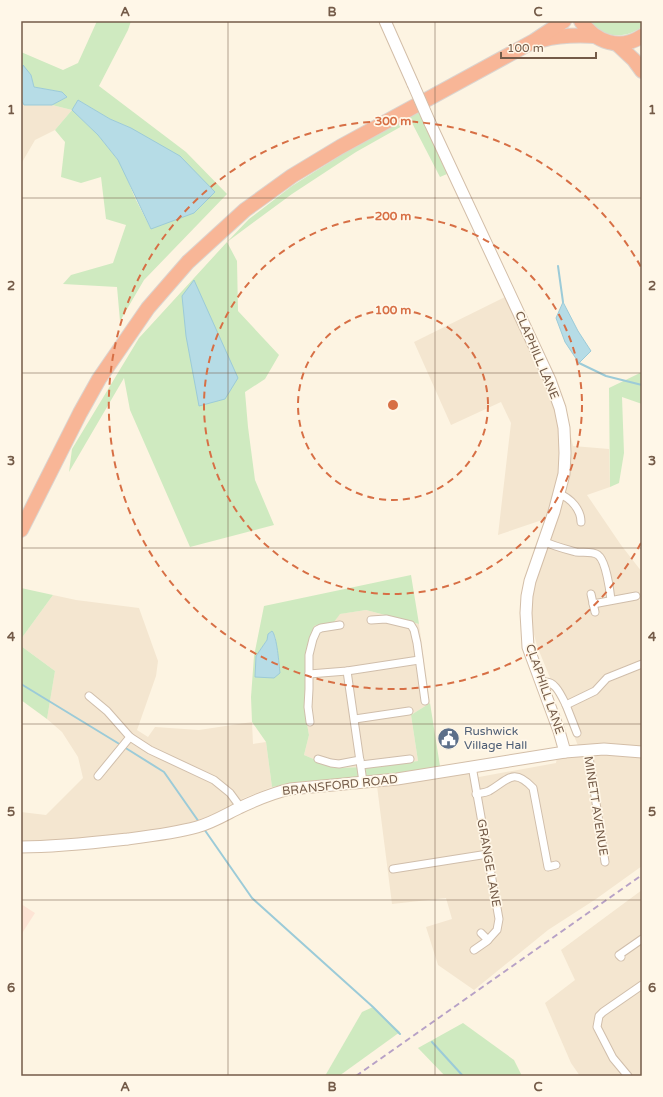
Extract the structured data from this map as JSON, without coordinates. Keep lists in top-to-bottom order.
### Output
{
  "streets": {
    "street": [
      "CLAPHILL LANE",
      "BRANSFORD ROAD",
      "MINETT AVENUE",
      "GRANGE LANE"
    ]
  },
  "crossings": [
    ["CLAPHILL LANE", "BRANSFORD ROAD"],
    ["BRANSFORD ROAD", "MINETT AVENUE"],
    ["BRANSFORD ROAD", "GRANGE LANE"]
  ],
  "places": {
    "public building": ["Rushwick Village Hall"]
  },
  "scale_bar": "100 m",
  "grid": {
    "columns": ["A", "B", "C"],
    "rows": [
      "1",
      "2",
      "3",
      "4",
      "5",
      "6"
    ]
  },
  "rings": ["300 m", "200 m", "100 m"]
}
